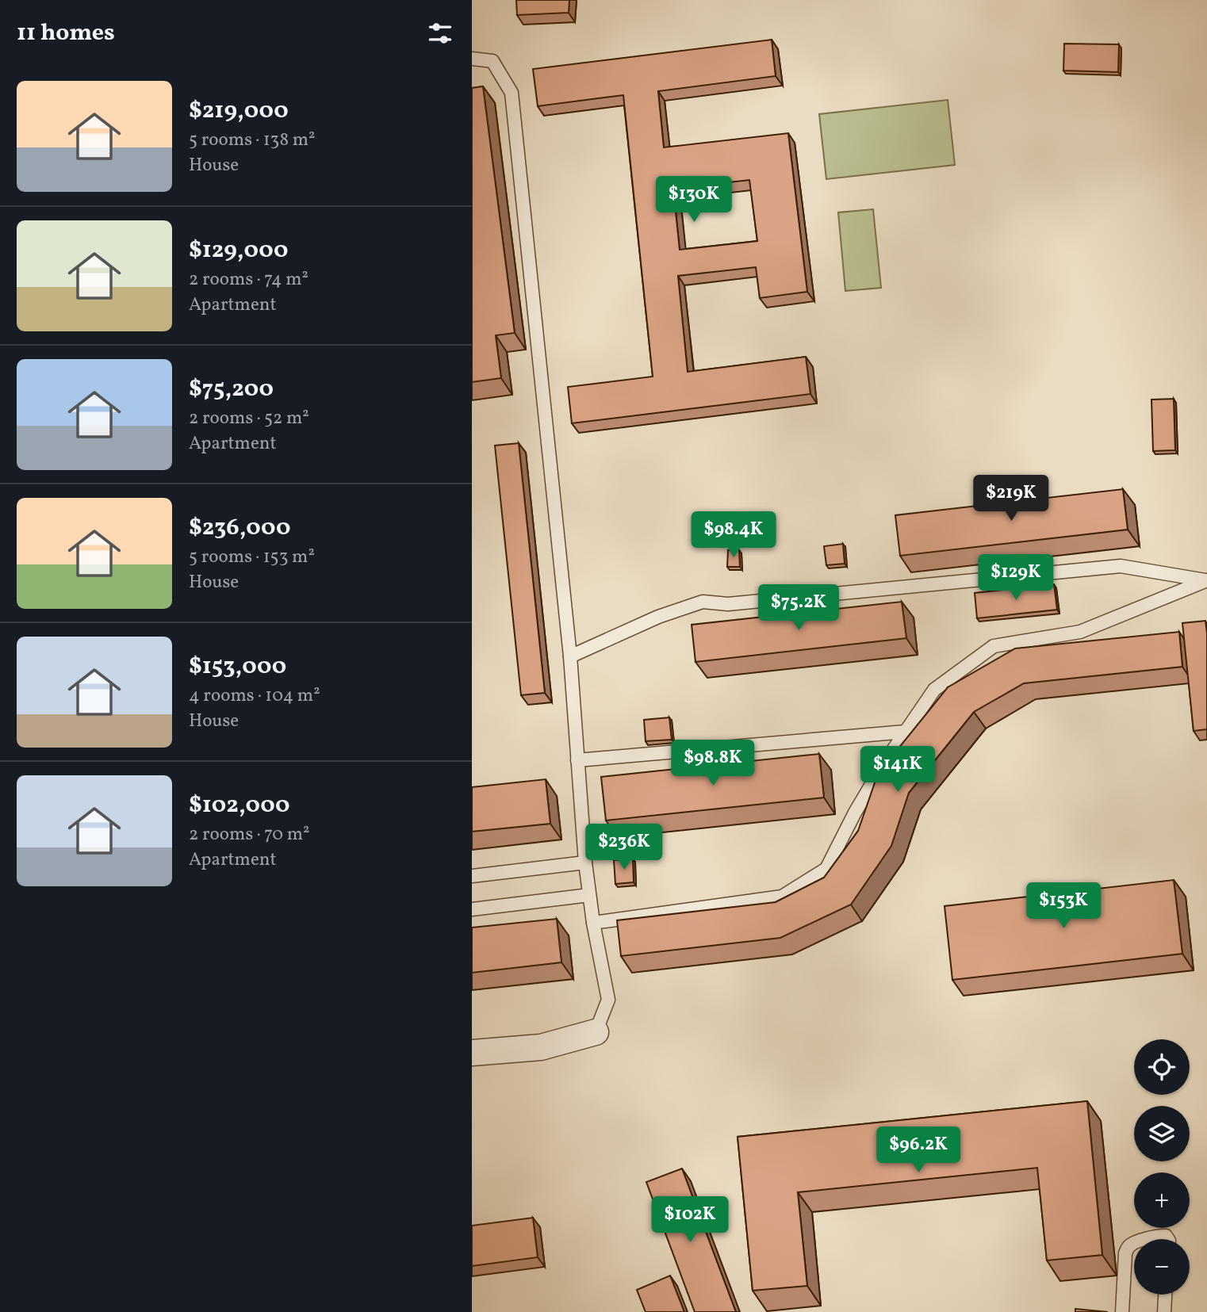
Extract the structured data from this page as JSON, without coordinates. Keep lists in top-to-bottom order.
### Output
{
  "page": {
    "heading": "11 homes",
    "list": [
      {
        "name": "$219,000",
        "note": "5 rooms · 138 m² · House"
      },
      {
        "name": "$129,000",
        "note": "2 rooms · 74 m² · Apartment"
      },
      {
        "name": "$75,200",
        "note": "2 rooms · 52 m² · Apartment"
      },
      {
        "name": "$236,000",
        "note": "5 rooms · 153 m² · House"
      },
      {
        "name": "$153,000",
        "note": "4 rooms · 104 m² · House"
      },
      {
        "name": "$102,000",
        "note": "2 rooms · 70 m² · Apartment"
      }
    ],
    "price": [
      "$130K",
      "$219K",
      "$98.4K",
      "$129K",
      "$75.2K",
      "$98.8K",
      "$141K",
      "$236K",
      "$153K",
      "$96.2K",
      "$102K"
    ],
    "map_buttons": ["+", "−"]
  }
}
